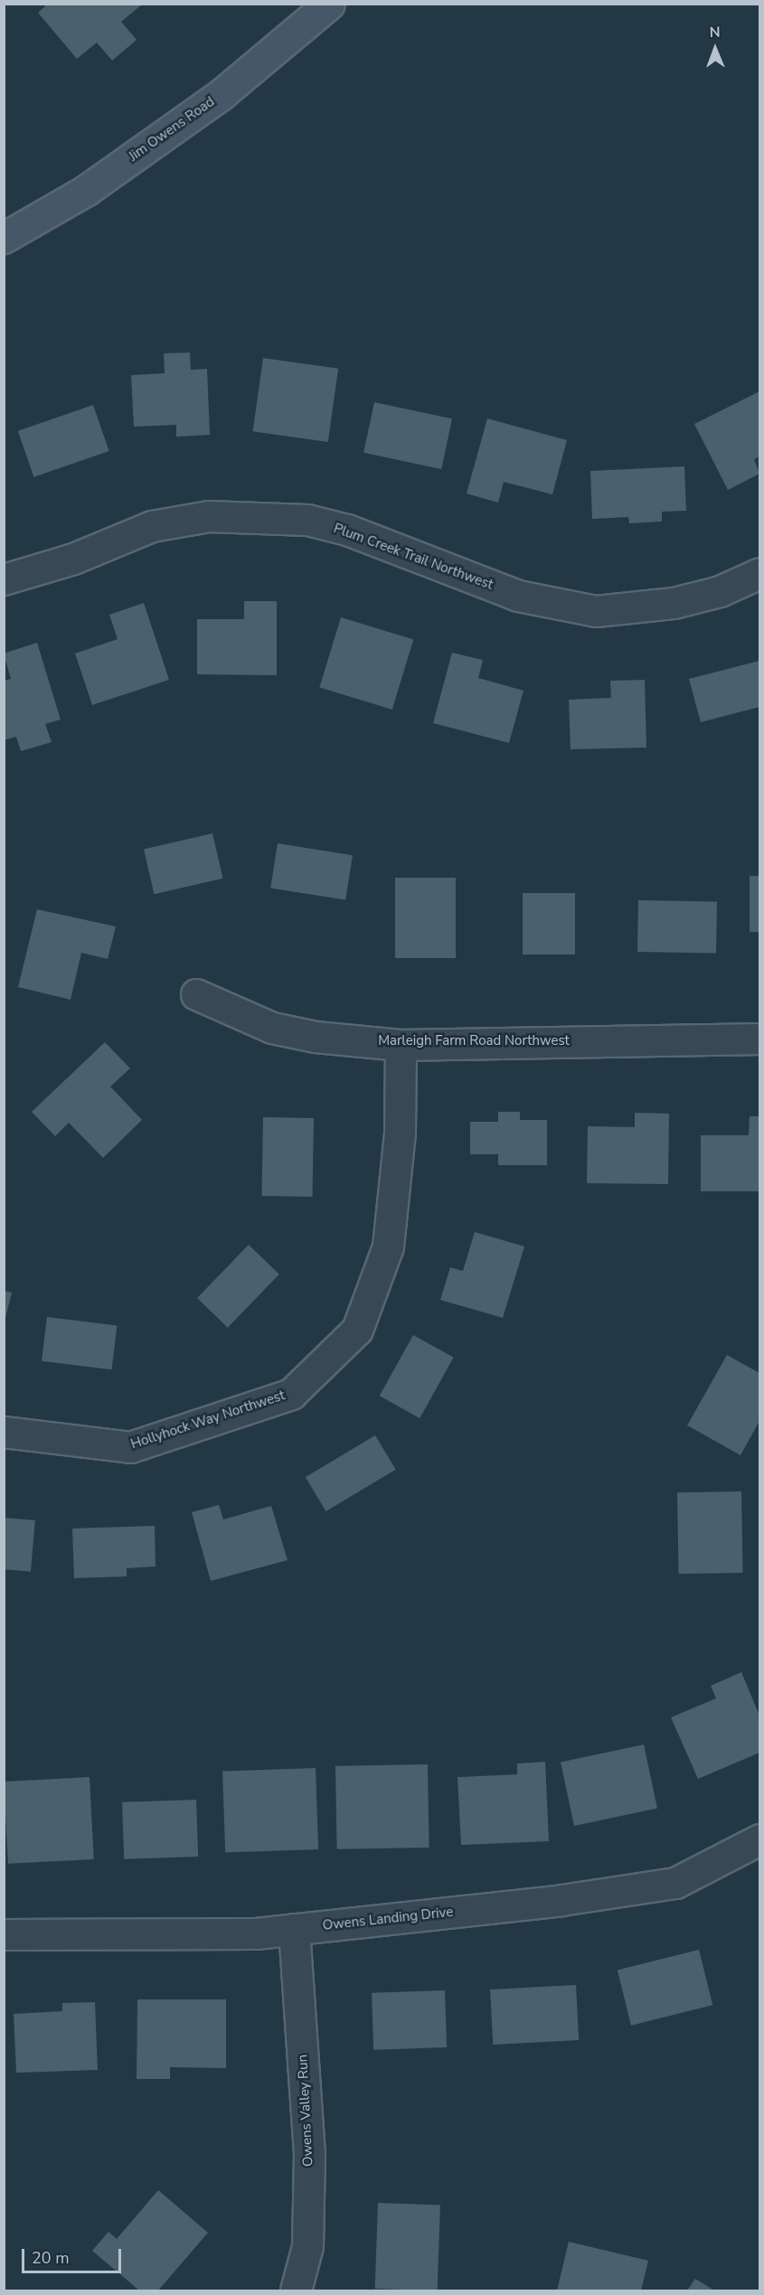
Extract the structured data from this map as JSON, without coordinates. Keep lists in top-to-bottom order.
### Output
{
  "streets": {
    "street": [
      "Jim Owens Road",
      "Plum Creek Trail Northwest",
      "Marleigh Farm Road Northwest",
      "Hollyhock Way Northwest",
      "Owens Landing Drive",
      "Owens Valley Run"
    ]
  },
  "crossings": [
    ["Marleigh Farm Road Northwest", "Hollyhock Way Northwest"],
    ["Owens Landing Drive", "Owens Valley Run"]
  ],
  "scale_bar": "20 m",
  "north": "top"
}
